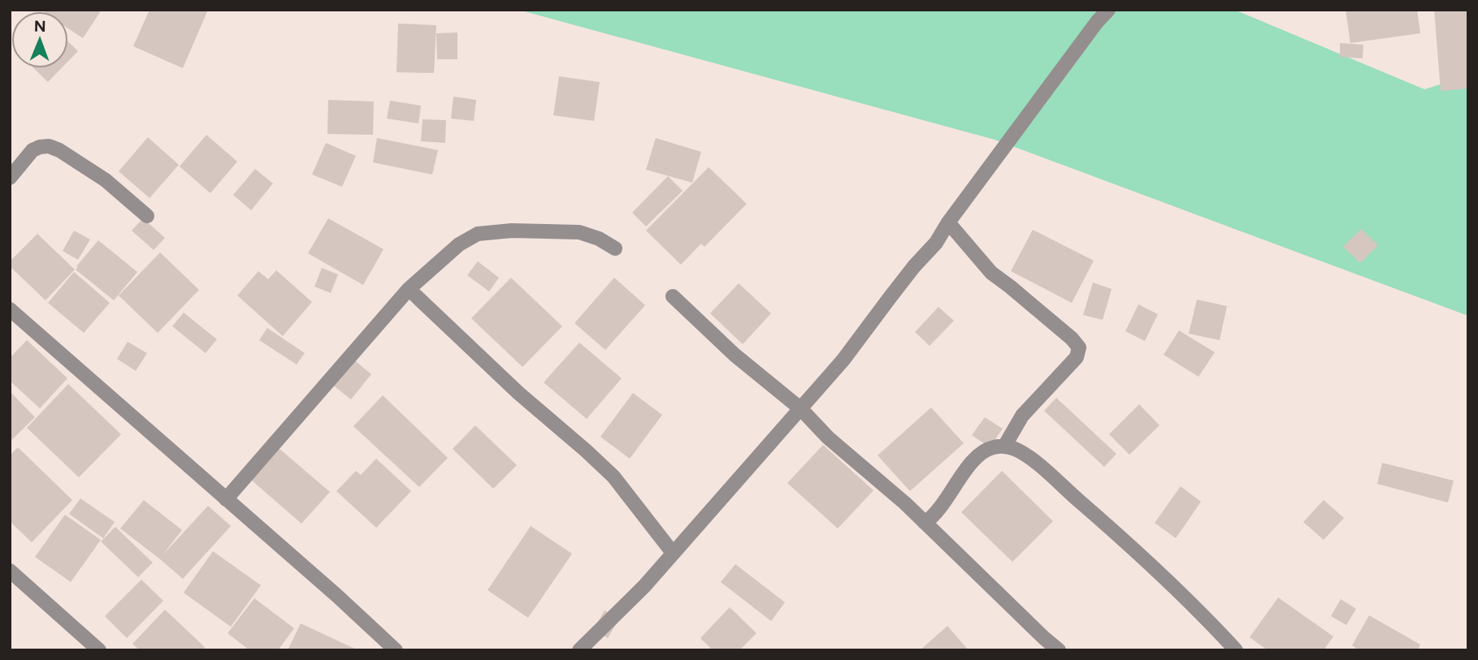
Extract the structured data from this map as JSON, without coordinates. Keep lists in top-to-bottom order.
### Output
{
  "north": "top"
}
